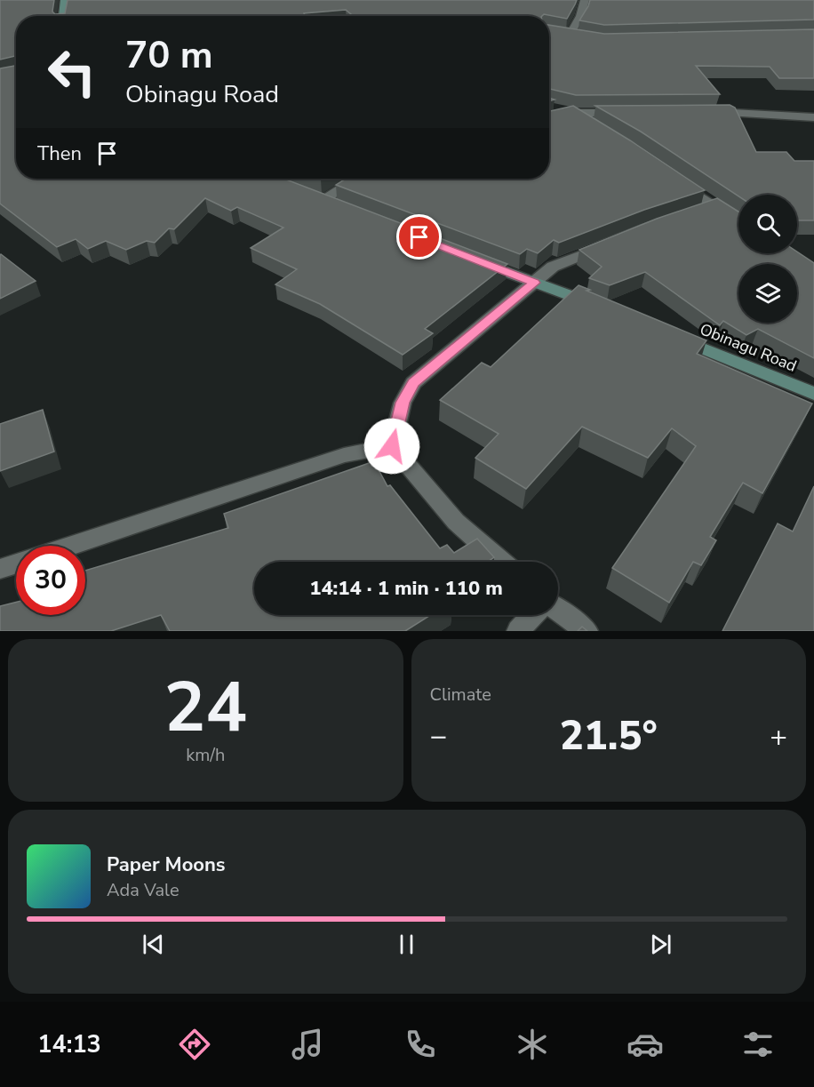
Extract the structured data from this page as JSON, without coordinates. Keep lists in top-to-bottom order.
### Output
{
  "streets": {
    "street": ["Obinagu Road"]
  },
  "page": {
    "turn": ["70 m", "Obinagu Road"],
    "then": "Then",
    "limit": "30",
    "trip": "14:14 · 1 min · 110 m",
    "tile": [
      ["24", "km/h"],
      "Climate"
    ],
    "heat": ["−", "21.5°", "+"],
    "song": ["Paper Moons", "Ada Vale"],
    "tabs": "14:13"
  }
}
